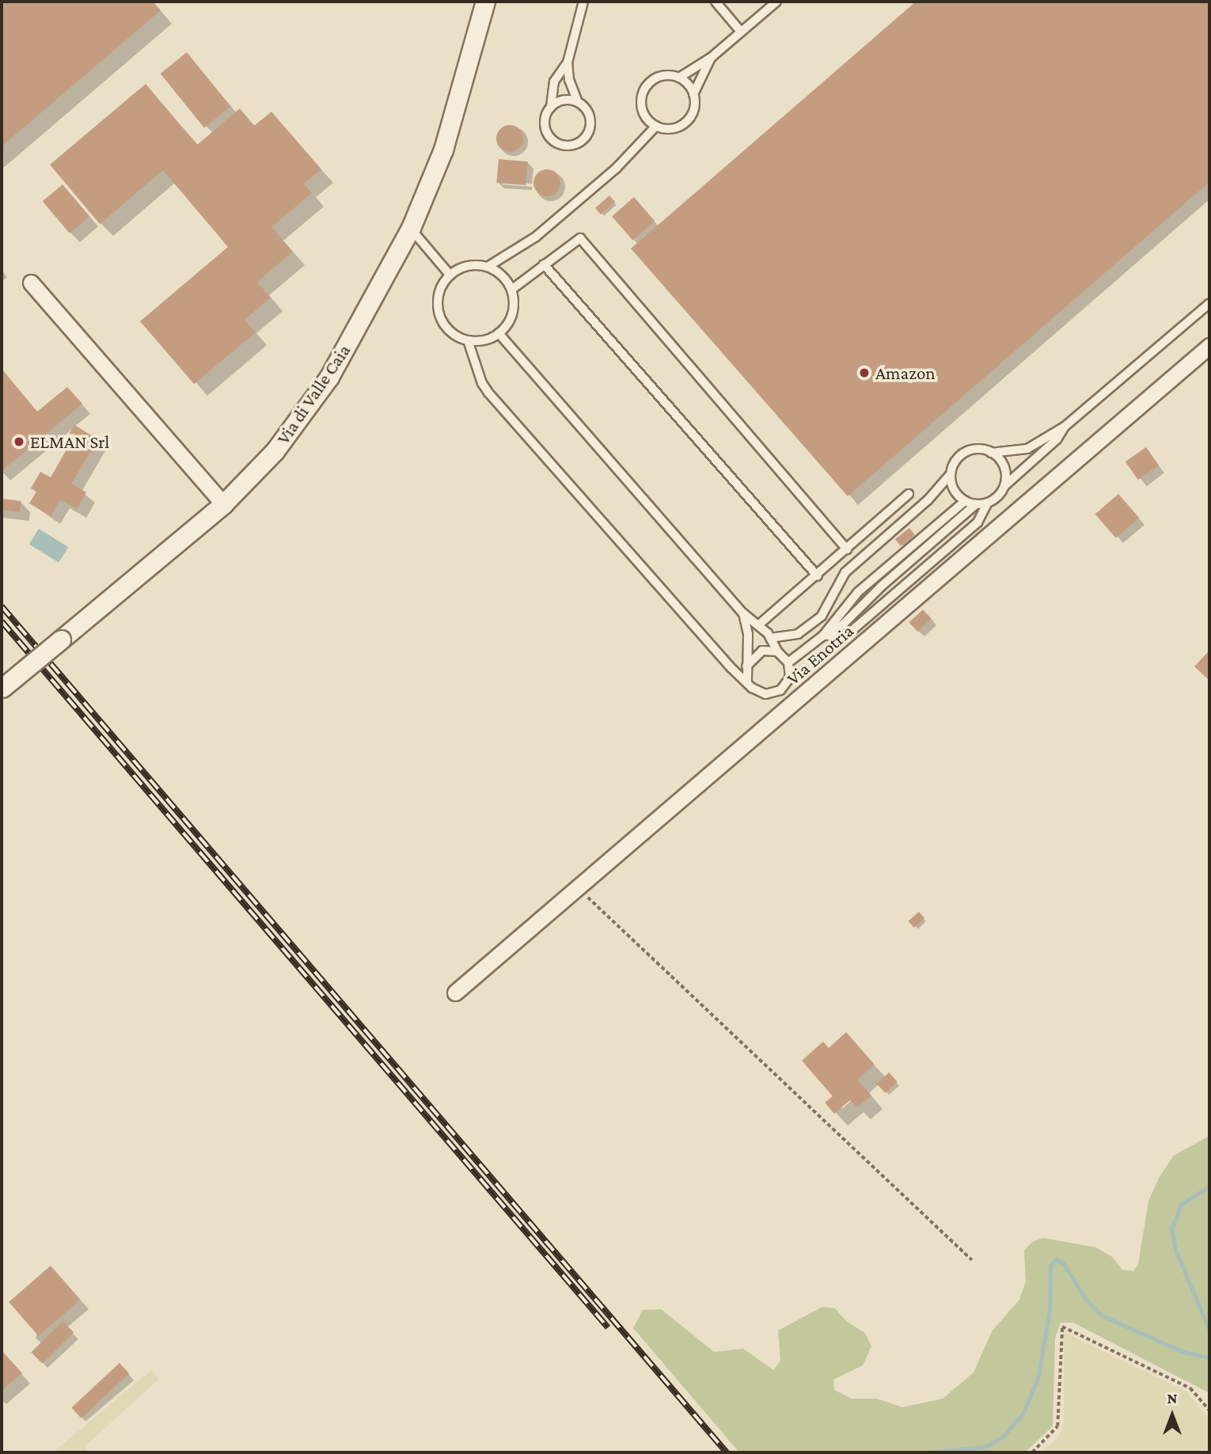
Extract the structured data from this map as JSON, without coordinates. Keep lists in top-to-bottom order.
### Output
{
  "streets": {
    "street": ["Via di Valle Caia", "Via Enotria"]
  },
  "places": ["Amazon", "ELMAN Srl"],
  "north": "top"
}
